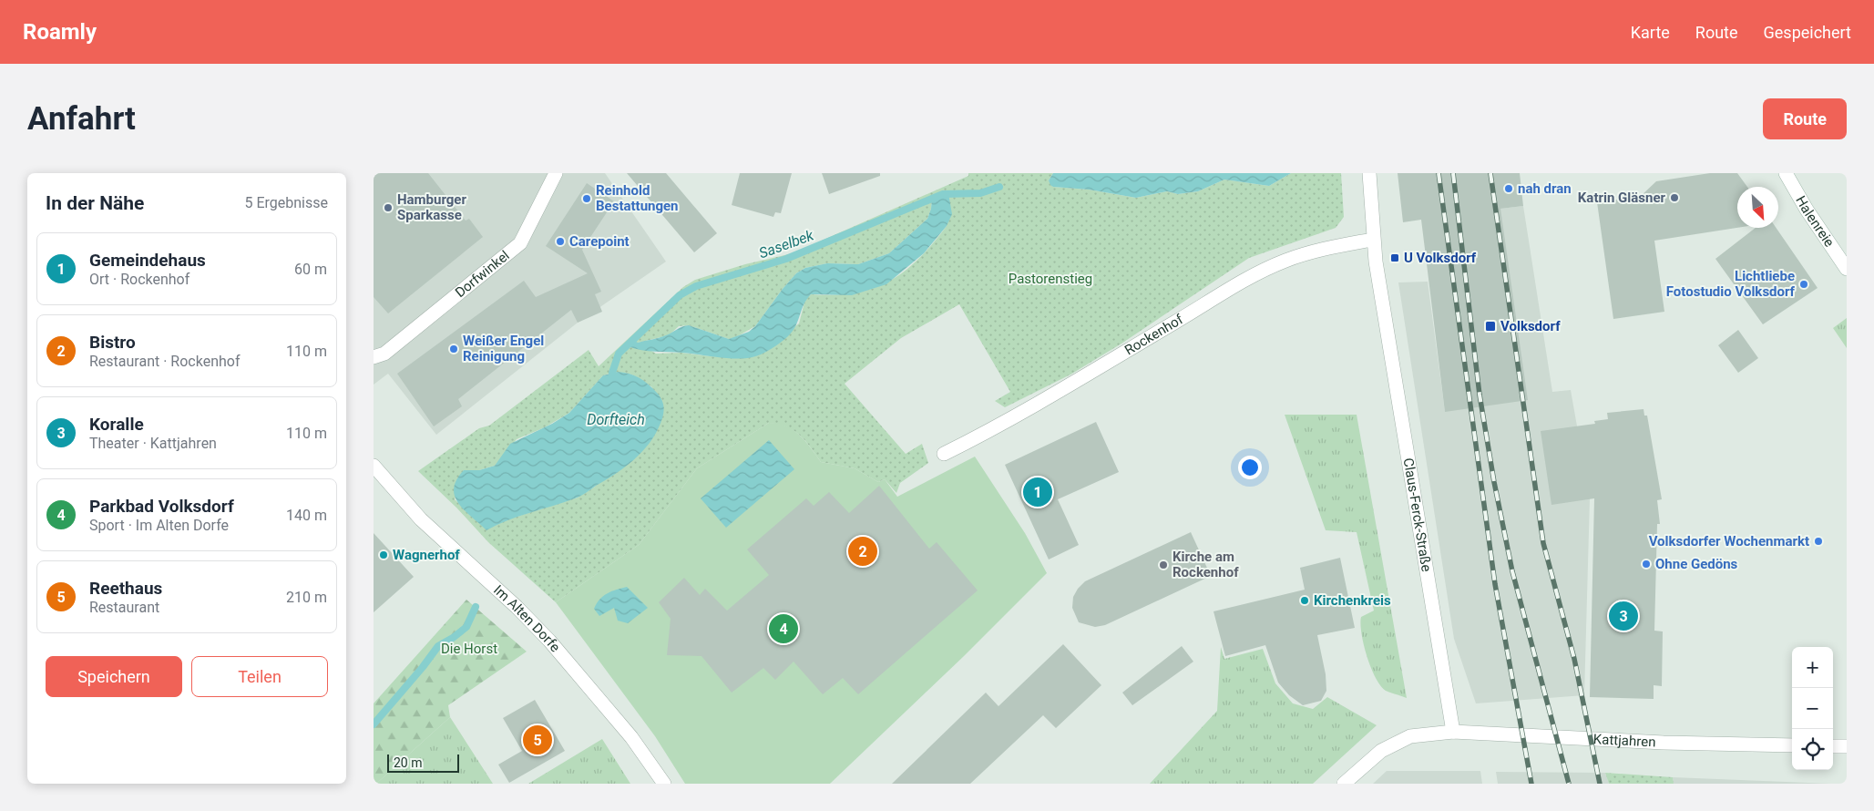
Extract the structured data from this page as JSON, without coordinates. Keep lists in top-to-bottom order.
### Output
{
  "streets": {
    "street": [
      "Halenreie",
      "Dorfwinkel",
      "Rockenhof",
      "Claus-Ferck-Straße",
      "Im Alten Dorfe",
      "Kattjahren"
    ]
  },
  "crossings": [
    ["Rockenhof", "Claus-Ferck-Straße"],
    ["Claus-Ferck-Straße", "Kattjahren"]
  ],
  "water": ["Saselbek", "Dorfteich"],
  "parks": ["Pastorenstieg", "Die Horst"],
  "places": {
    "other": [
      "nah dran",
      "Katrin Gläsner",
      "Reinhold Bestattungen",
      "Hamburger Sparkasse",
      "Carepoint",
      "Lichtliebe Fotostudio Volksdorf",
      "Weißer Engel Reinigung",
      "Volksdorfer Wochenmarkt",
      "Wagnerhof",
      "Ohne Gedöns",
      "Kirche am Rockenhof",
      "Kirchenkreis"
    ],
    "transit": ["U Volksdorf", "Volksdorf"]
  },
  "scale_bar": "20 m",
  "north": "bottom right",
  "page": {
    "header": "Roamly",
    "nav": ["Karte", "Route", "Gespeichert"],
    "buttons": [
      "Route",
      ["Speichern", "Teilen"]
    ],
    "title": "Anfahrt",
    "heading": ["In der Nähe", "5 Ergebnisse"],
    "list": [
      {
        "mark": "1",
        "name": "Gemeindehaus",
        "note": "Ort · Rockenhof",
        "value": "60 m"
      },
      {
        "mark": "2",
        "name": "Bistro",
        "note": "Restaurant · Rockenhof",
        "value": "110 m"
      },
      {
        "mark": "3",
        "name": "Koralle",
        "note": "Theater · Kattjahren",
        "value": "110 m"
      },
      {
        "mark": "4",
        "name": "Parkbad Volksdorf",
        "note": "Sport · Im Alten Dorfe",
        "value": "140 m"
      },
      {
        "mark": "5",
        "name": "Reethaus",
        "note": "Restaurant",
        "value": "210 m"
      }
    ],
    "pins": [
      "1",
      "2",
      "3",
      "4",
      "5"
    ],
    "map_buttons": ["+", "−"],
    "scale": "20 m"
  }
}
